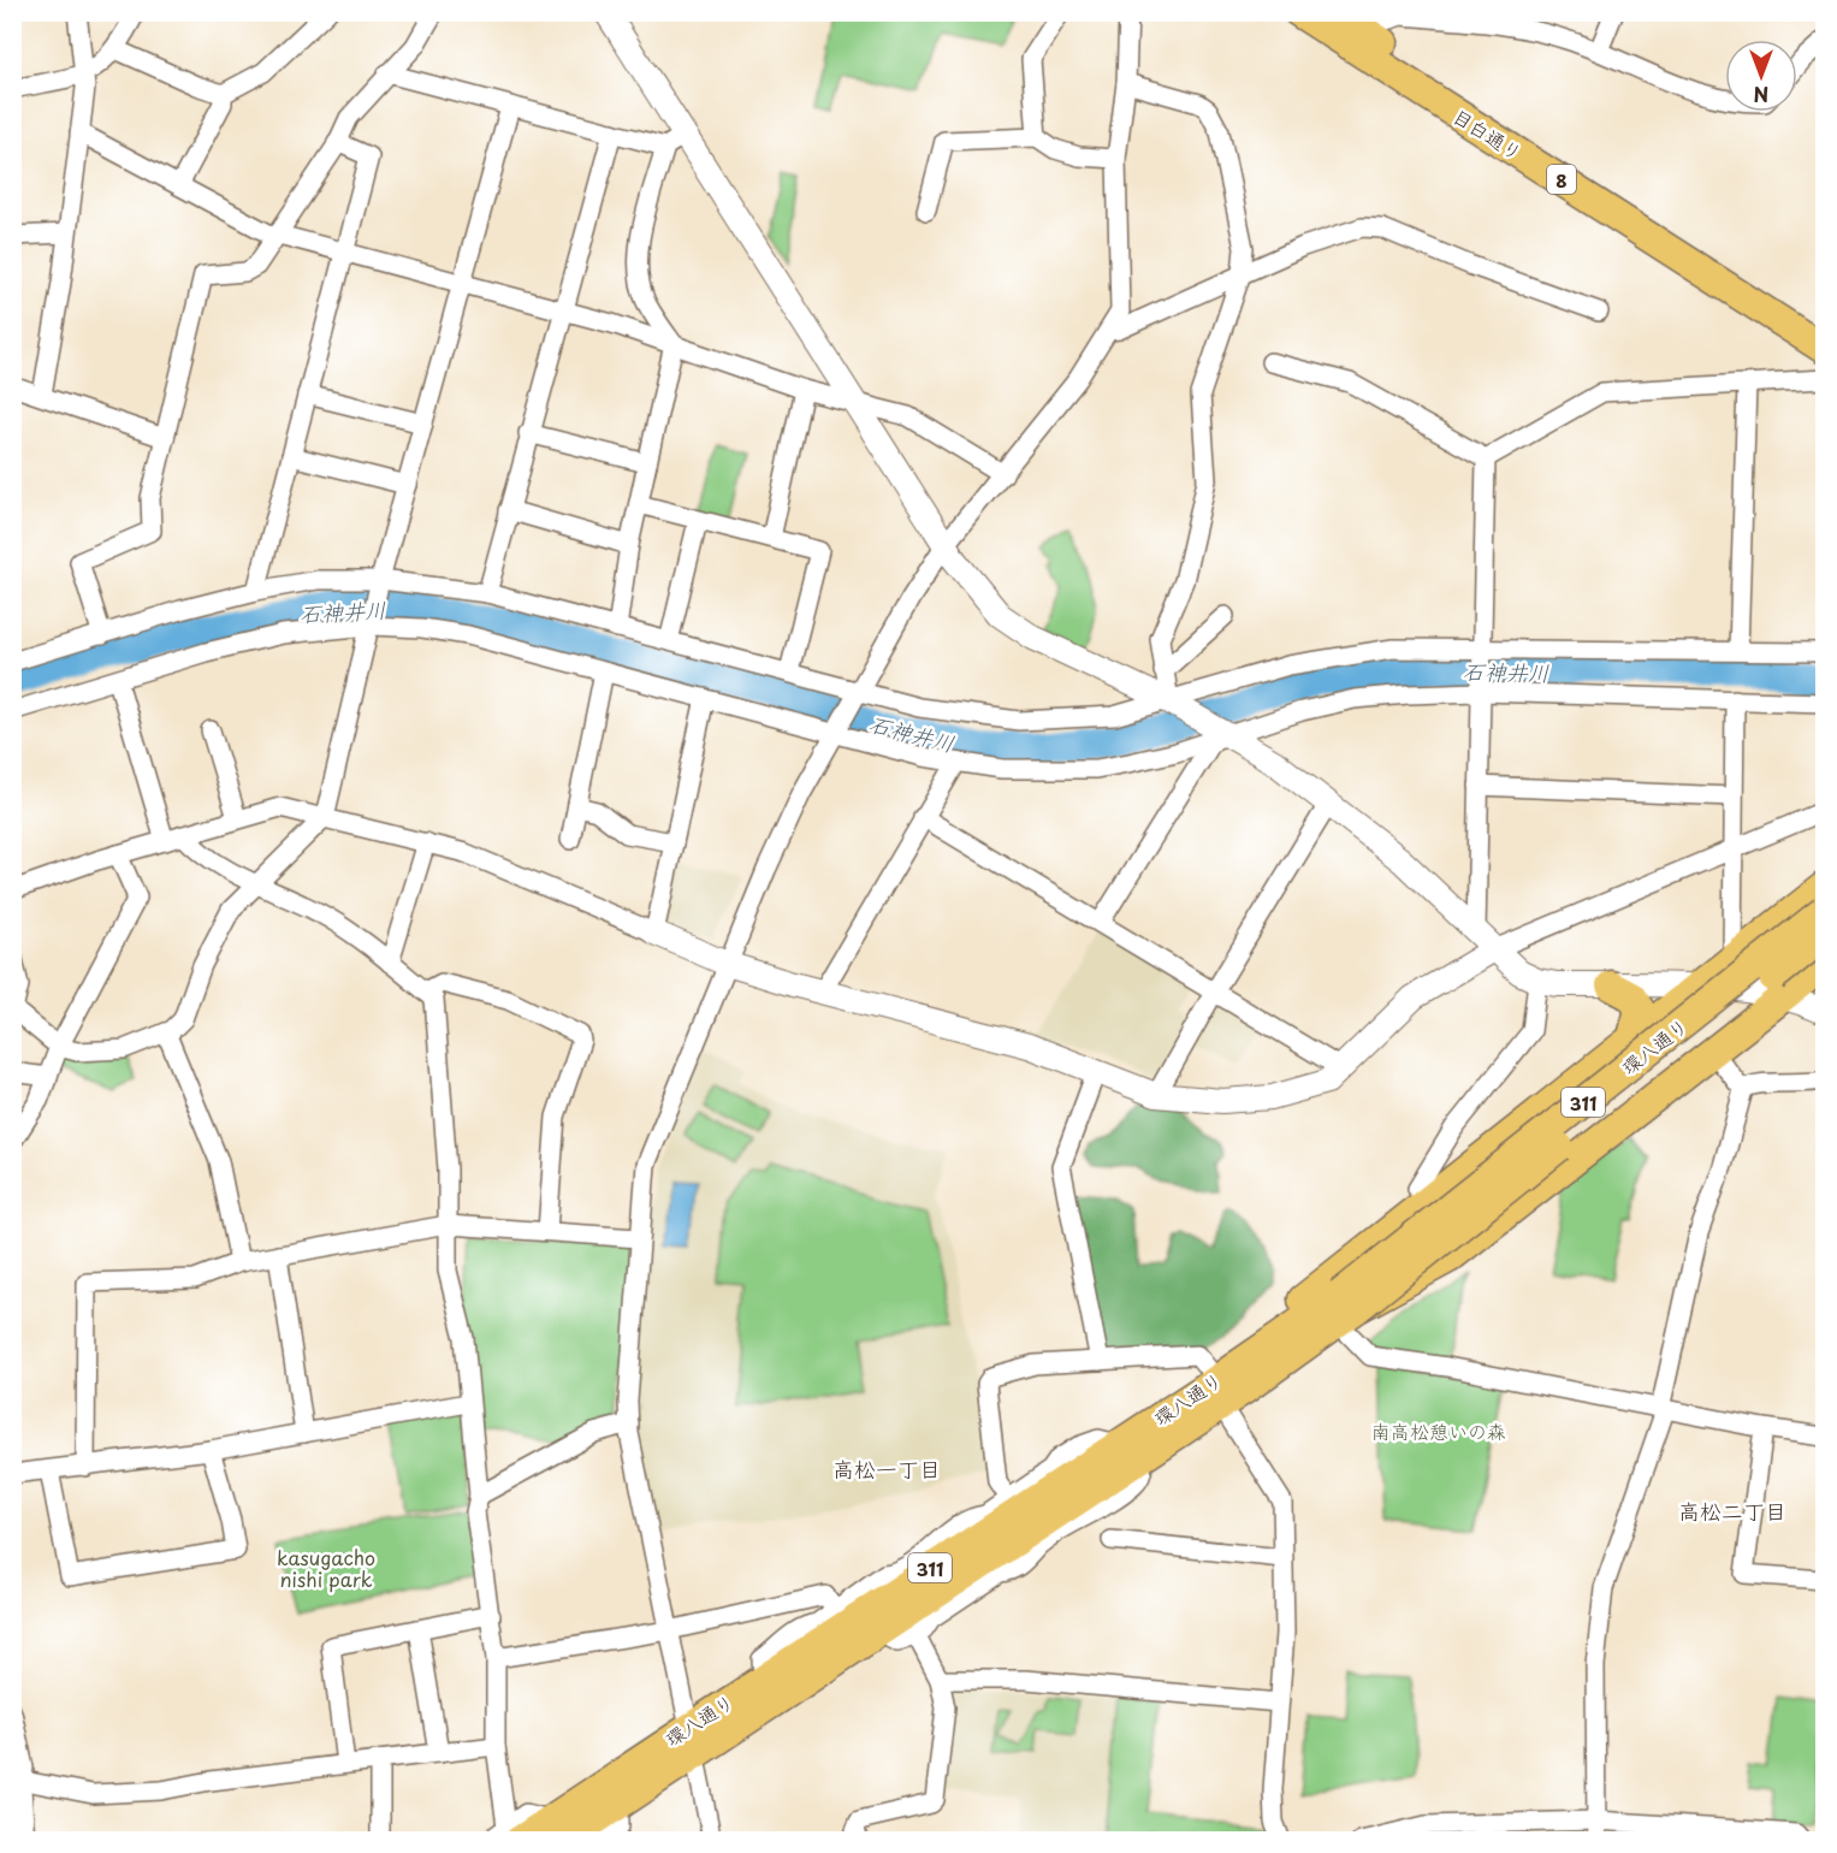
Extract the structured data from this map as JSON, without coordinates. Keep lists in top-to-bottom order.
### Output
{
  "streets": {
    "main road": [
      "目白通り",
      "8",
      "環八通り",
      "311"
    ]
  },
  "crossings": [
    ["環八通り", "311"]
  ],
  "districts": ["高松一丁目", "高松二丁目"],
  "water": ["石神井川"],
  "parks": ["南高松憩いの森", "kasugacho nishi park"],
  "north": "bottom"
}
